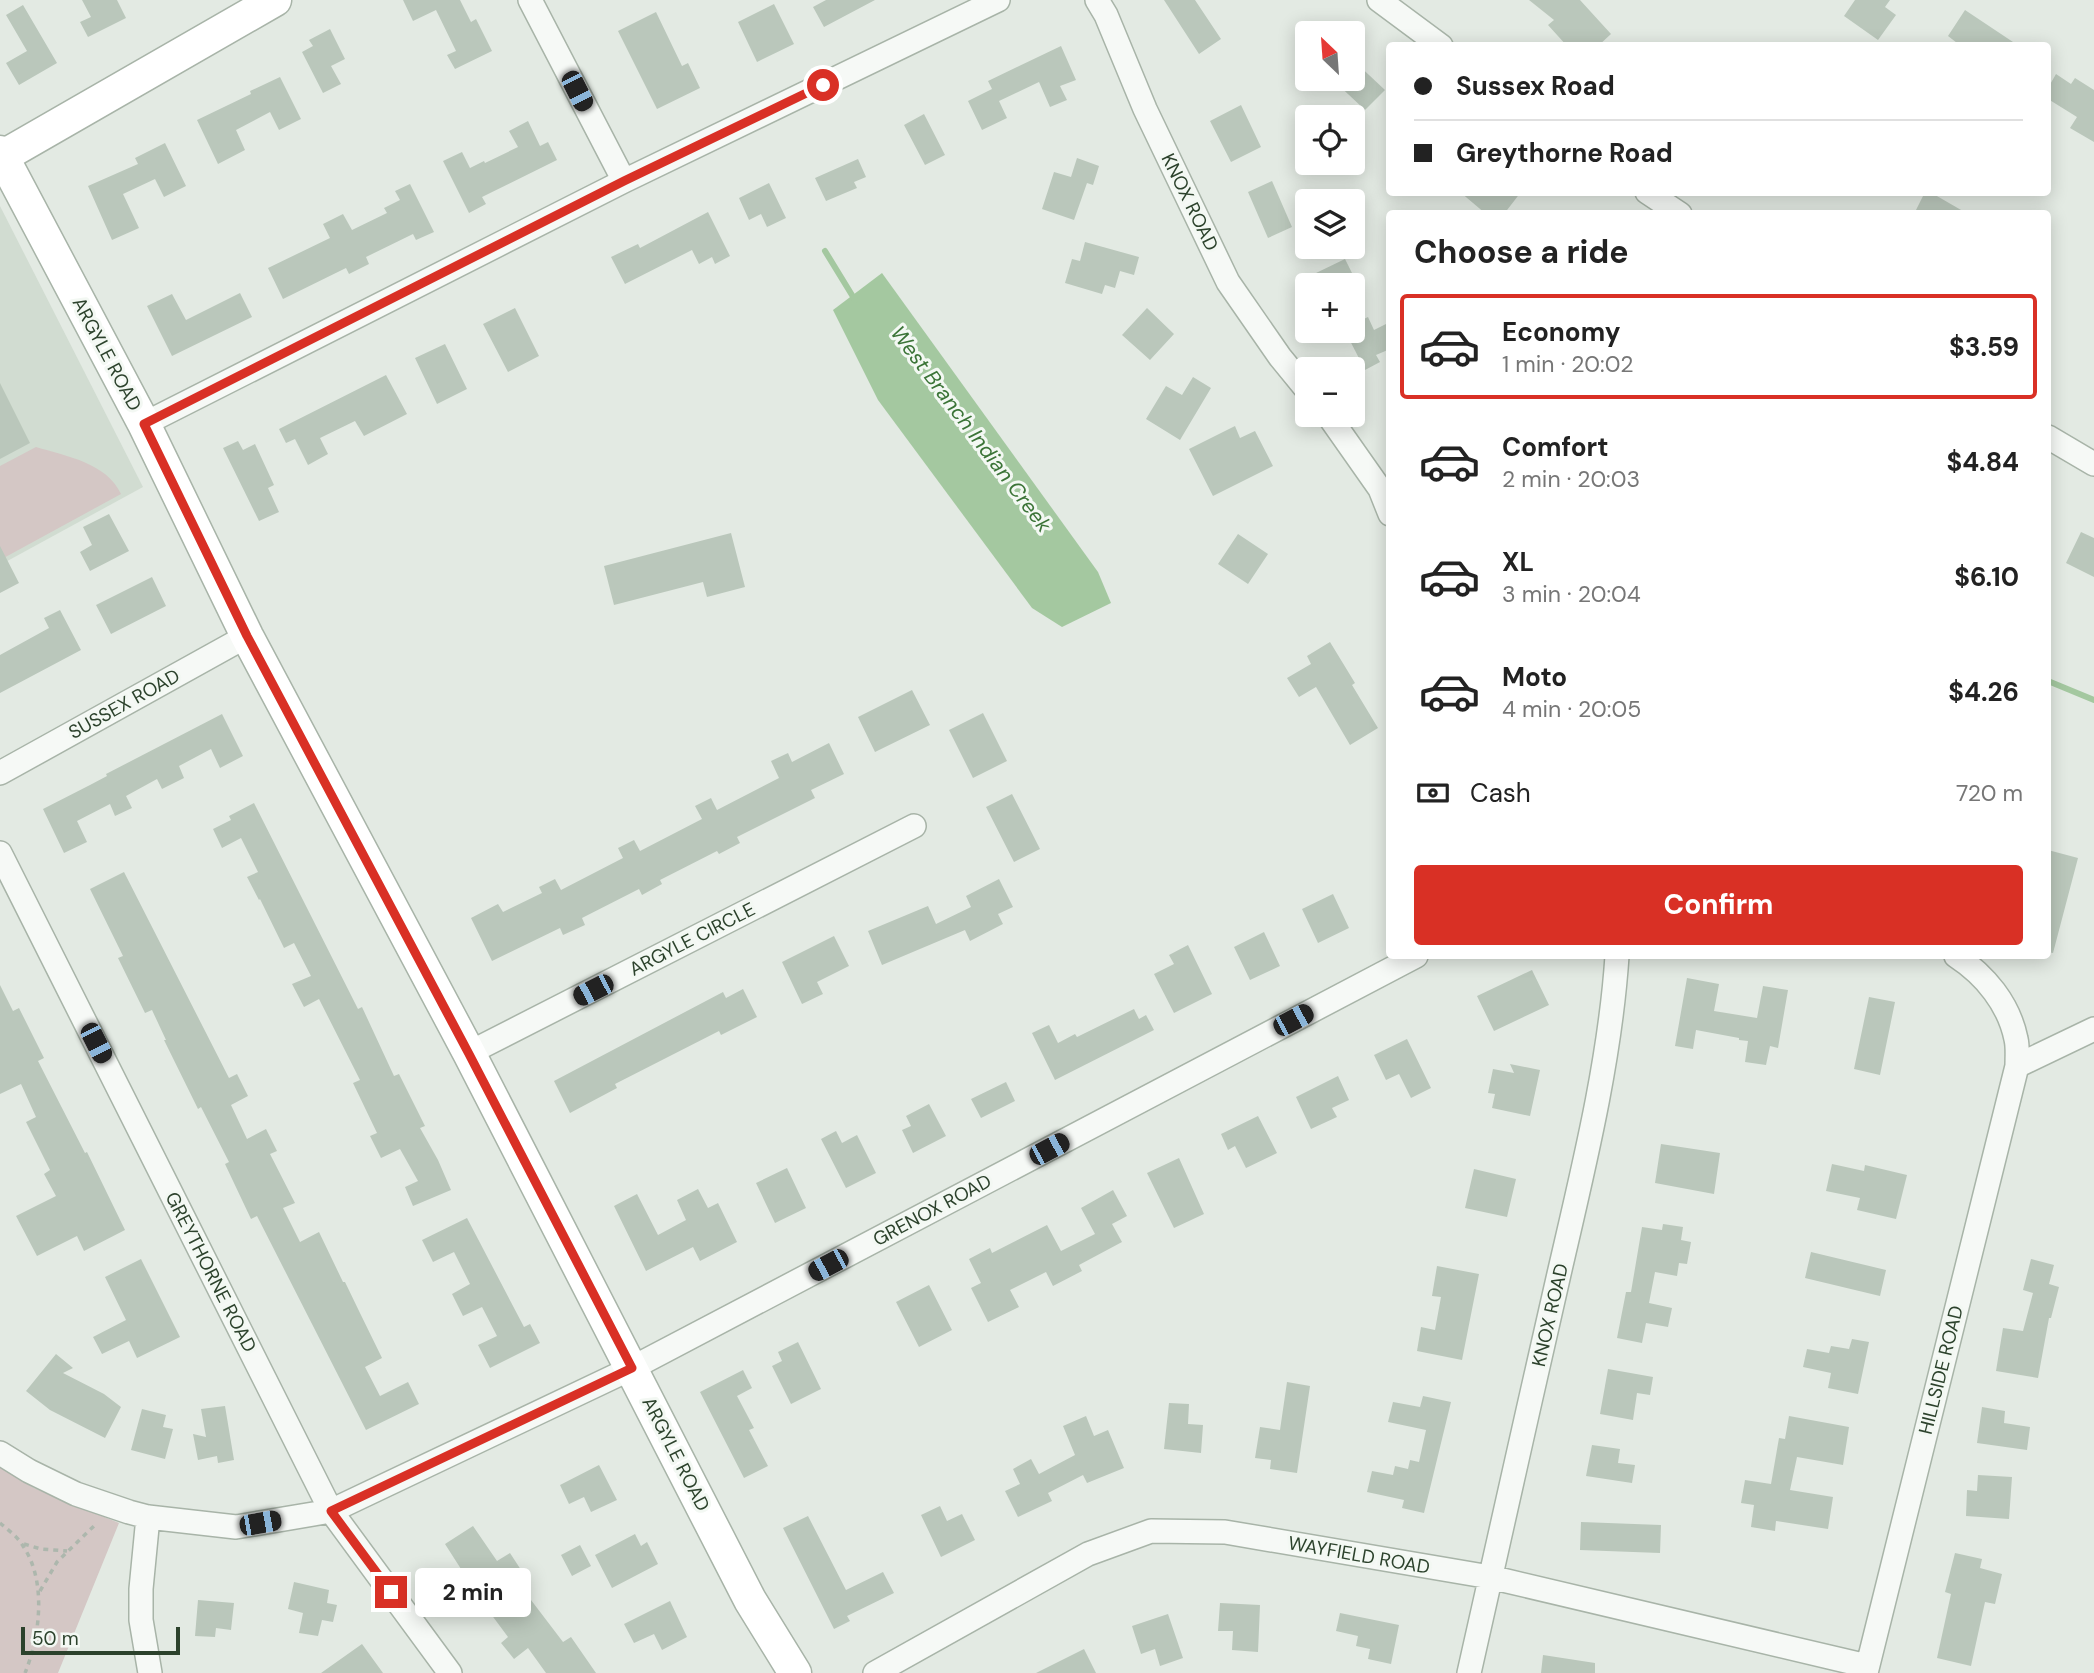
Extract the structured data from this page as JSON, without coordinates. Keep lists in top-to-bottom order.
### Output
{
  "streets": {
    "street": [
      "KNOX ROAD",
      "ARGYLE ROAD",
      "SUSSEX ROAD",
      "ARGYLE CIRCLE",
      "GRENOX ROAD",
      "GREYTHORNE ROAD",
      "HILLSIDE ROAD",
      "WAYFIELD ROAD"
    ]
  },
  "crossings": [
    ["KNOX ROAD", "WAYFIELD ROAD"],
    ["ARGYLE ROAD", "SUSSEX ROAD"],
    ["ARGYLE ROAD", "ARGYLE CIRCLE"],
    ["ARGYLE ROAD", "GRENOX ROAD"],
    ["GRENOX ROAD", "GREYTHORNE ROAD"],
    ["HILLSIDE ROAD", "WAYFIELD ROAD"]
  ],
  "water": ["West Branch Indian Creek"],
  "scale_bar": "50 m",
  "north": "top left",
  "page": {
    "map_buttons": ["+", "−"],
    "banner": ["Sussex Road", "Greythorne Road"],
    "heading": "Choose a ride",
    "list": [
      {
        "name": "Economy",
        "note": "1 min · 20:02",
        "value": "$3.59"
      },
      {
        "name": "Comfort",
        "note": "2 min · 20:03",
        "value": "$4.84"
      },
      {
        "name": "XL",
        "note": "3 min · 20:04",
        "value": "$6.10"
      },
      {
        "name": "Moto",
        "note": "4 min · 20:05",
        "value": "$4.26"
      }
    ],
    "pay": ["Cash", "720 m"],
    "buttons": "Confirm",
    "bubble": "2 min",
    "scale": "50 m"
  }
}
